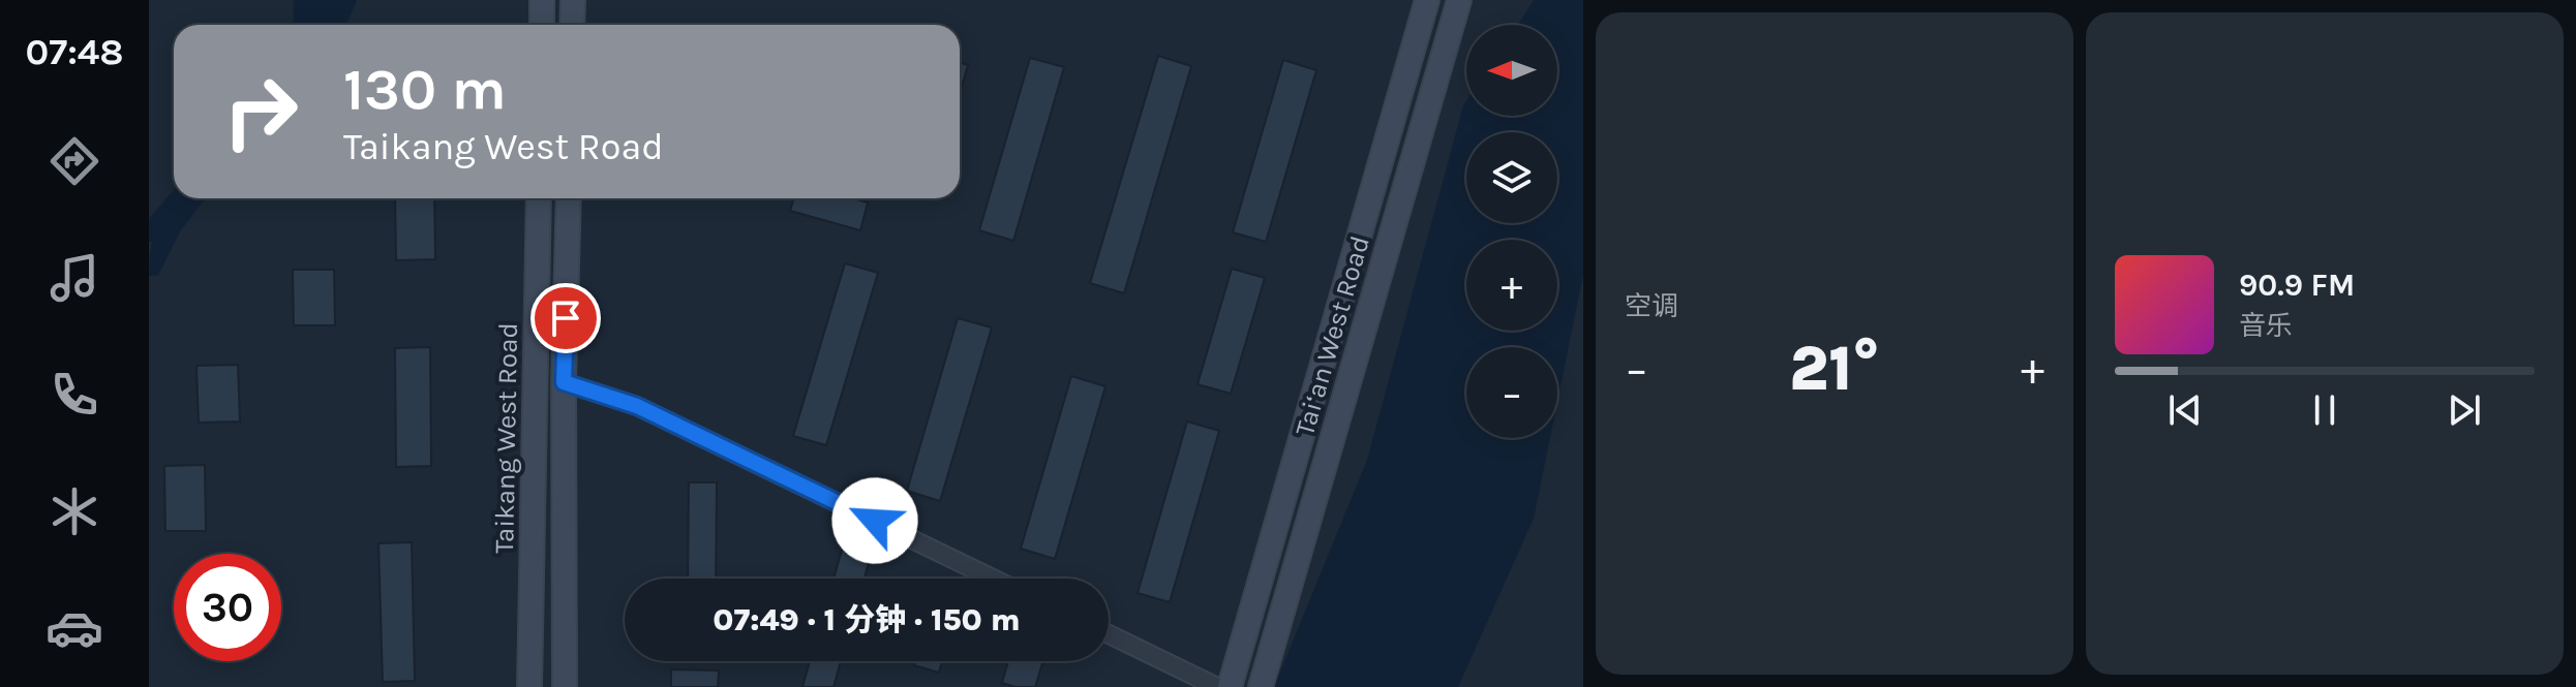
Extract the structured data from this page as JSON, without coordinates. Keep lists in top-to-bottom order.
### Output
{
  "streets": {
    "main road": ["Tai‘an West Road", "Taikang West Road"]
  },
  "north": "left",
  "page": {
    "tabs": "07:48",
    "tile": "空调",
    "map_buttons": ["+", "−"],
    "turn": ["130 m", "Taikang West Road"],
    "song": ["90.9 FM", "音乐"],
    "heat": ["−", "21°", "+"],
    "limit": "30",
    "trip": "07:49 · 1 分钟 · 150 m"
  }
}
